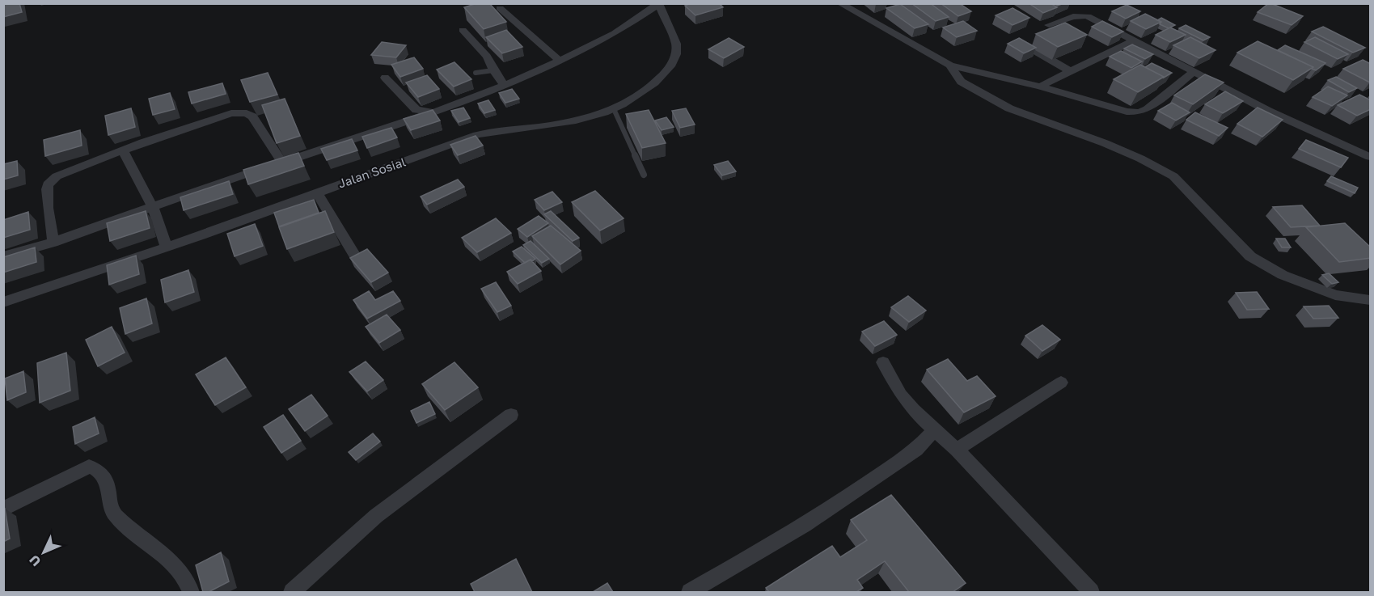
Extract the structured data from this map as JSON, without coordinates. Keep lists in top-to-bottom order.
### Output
{
  "streets": {
    "street": ["Jalan Sosial"]
  },
  "north": "bottom left"
}
